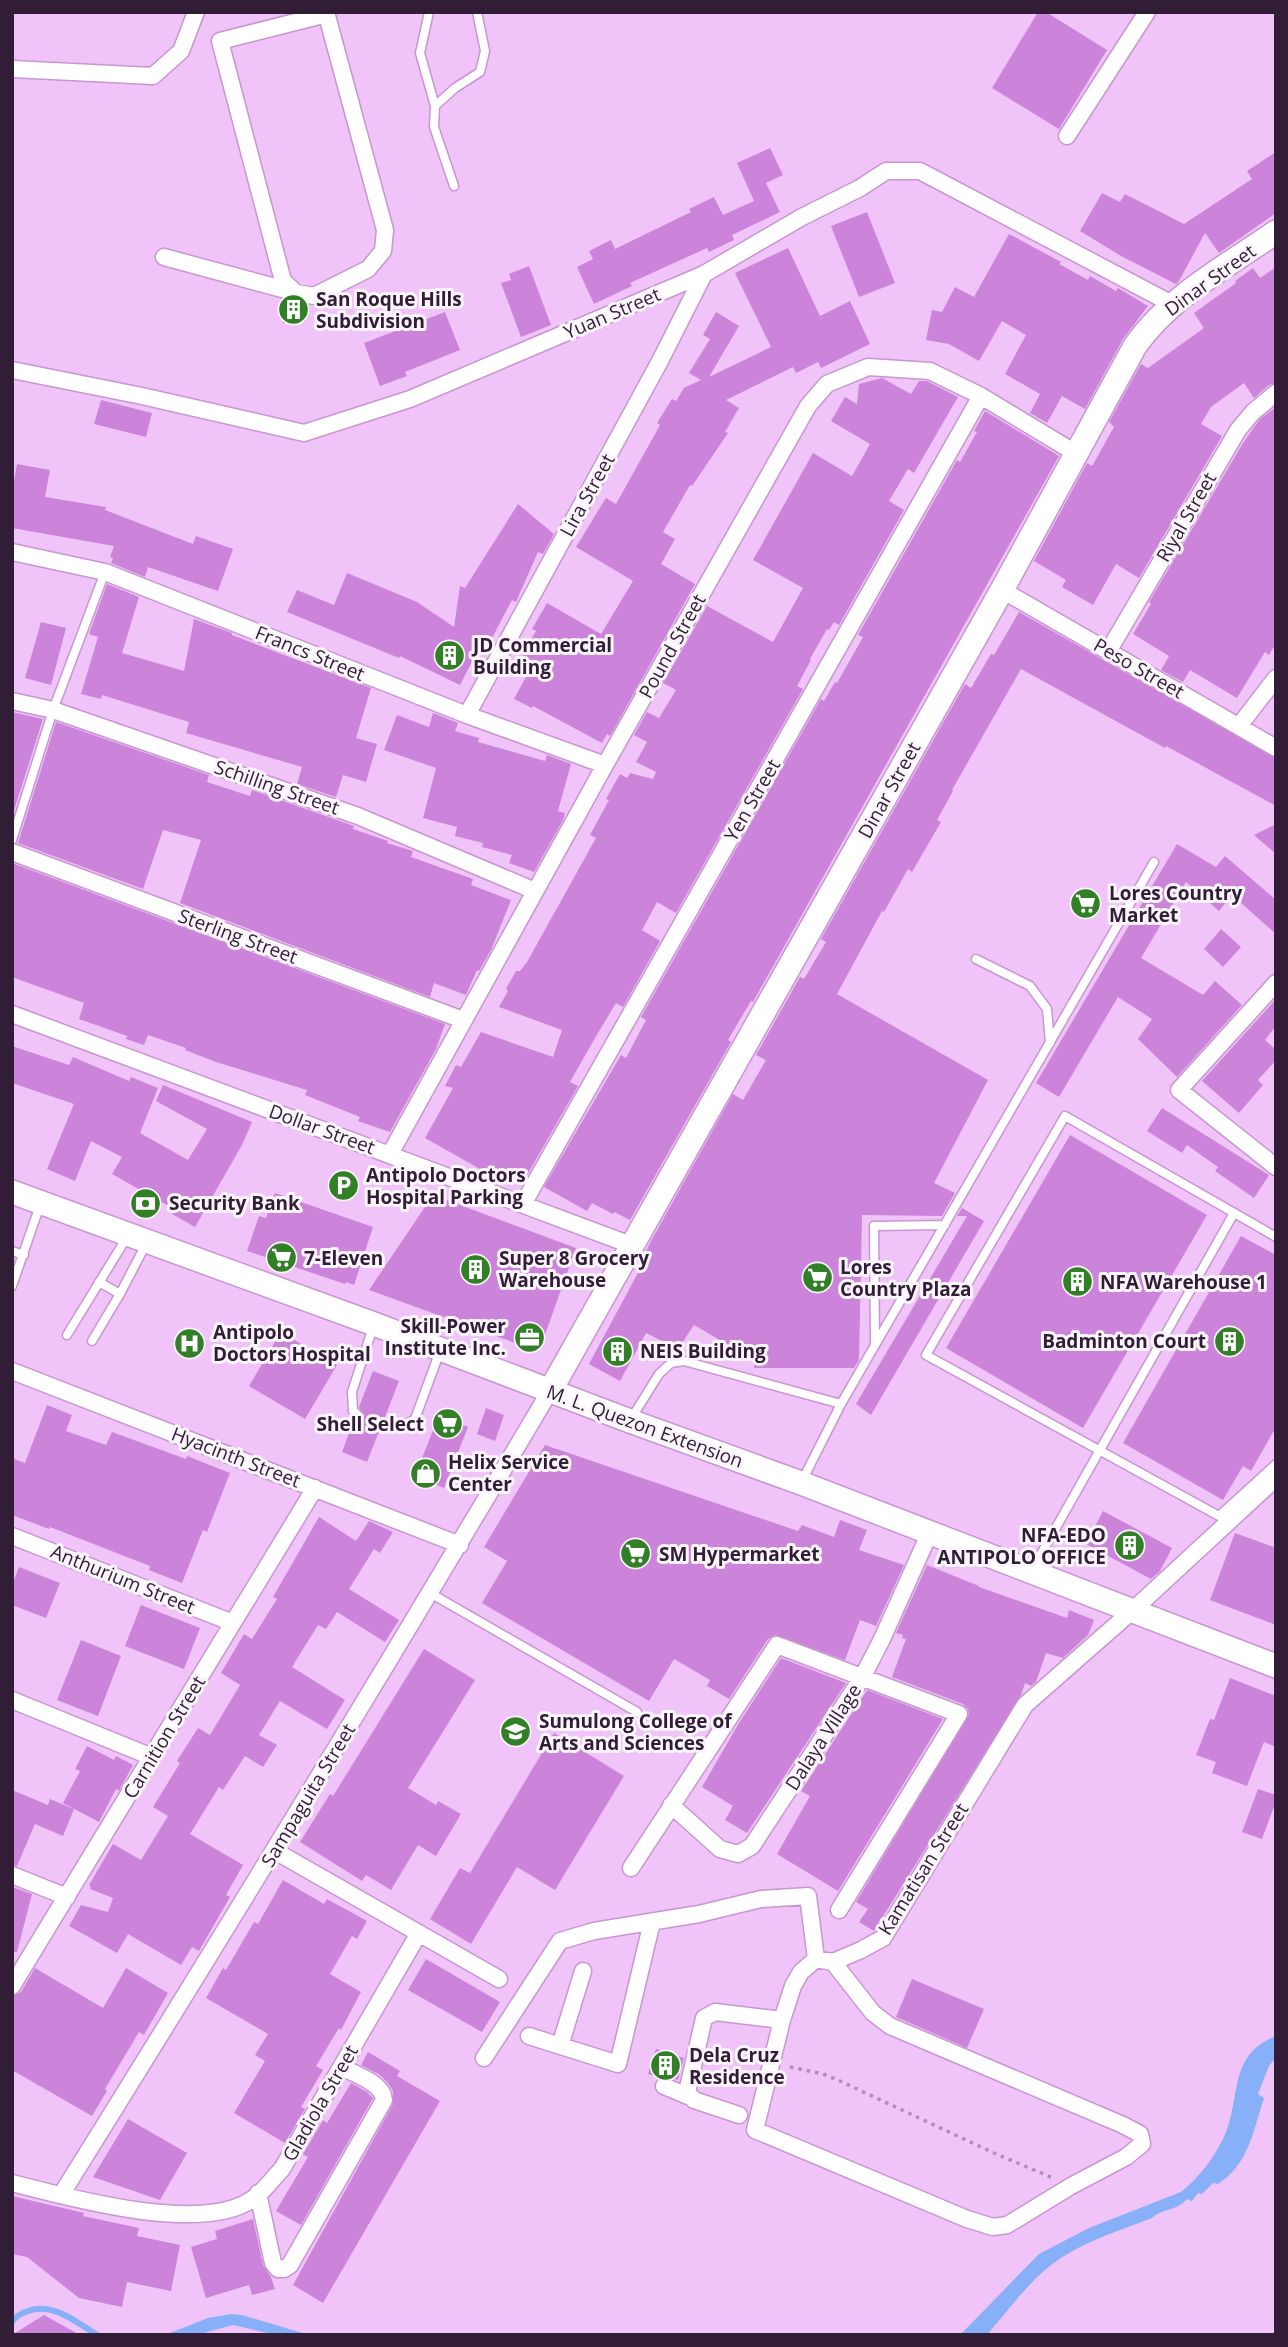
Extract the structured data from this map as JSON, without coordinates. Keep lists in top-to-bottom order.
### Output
{
  "streets": {
    "street": [
      "Dinar Street",
      "Yuan Street",
      "Lira Street",
      "Riyal Street",
      "Pound Street",
      "Francs Street",
      "Peso Street",
      "Schilling Street",
      "Yen Street",
      "Sterling Street",
      "Dollar Street",
      "M. L. Quezon Extension",
      "Hyacinth Street",
      "Anthurium Street",
      "Carnition Street",
      "Dalaya Village",
      "Sampaguita Street",
      "Kamatisan Street",
      "Gladiola Street"
    ]
  },
  "crossings": [
    ["Dinar Street", "Yuan Street"],
    ["Dinar Street", "Pound Street"],
    ["Dinar Street", "Peso Street"],
    ["Dinar Street", "Dollar Street"],
    ["Dinar Street", "M. L. Quezon Extension"],
    ["Dinar Street", "Sampaguita Street"],
    ["Yuan Street", "Lira Street"],
    ["Lira Street", "Francs Street"],
    ["Riyal Street", "Peso Street"],
    ["Pound Street", "Francs Street"],
    ["Pound Street", "Schilling Street"],
    ["Pound Street", "Yen Street"],
    ["Pound Street", "Sterling Street"],
    ["Pound Street", "Dollar Street"],
    ["Yen Street", "Dollar Street"],
    ["M. L. Quezon Extension", "Dalaya Village"],
    ["M. L. Quezon Extension", "Sampaguita Street"],
    ["M. L. Quezon Extension", "Kamatisan Street"],
    ["Hyacinth Street", "Carnition Street"],
    ["Hyacinth Street", "Sampaguita Street"],
    ["Anthurium Street", "Carnition Street"],
    ["Sampaguita Street", "Gladiola Street"]
  ],
  "places": {
    "building": [
      "San Roque Hills Subdivision",
      "JD Commercial Building",
      "Super 8 Grocery Warehouse",
      "NFA Warehouse 1",
      "Badminton Court",
      "NEIS Building",
      "NFA-EDO ANTIPOLO OFFICE",
      "Dela Cruz Residence"
    ],
    "supermarket": [
      "Lores Country Market",
      "7-Eleven",
      "Lores Country Plaza",
      "Shell Select",
      "SM Hypermarket"
    ],
    "parking": ["Antipolo Doctors Hospital Parking"],
    "bank": ["Security Bank"],
    "office": ["Skill-Power Institute Inc."],
    "hospital": ["Antipolo Doctors Hospital"],
    "shop": ["Helix Service Center"],
    "school or university": ["Sumulong College of Arts and Sciences"]
  }
}
